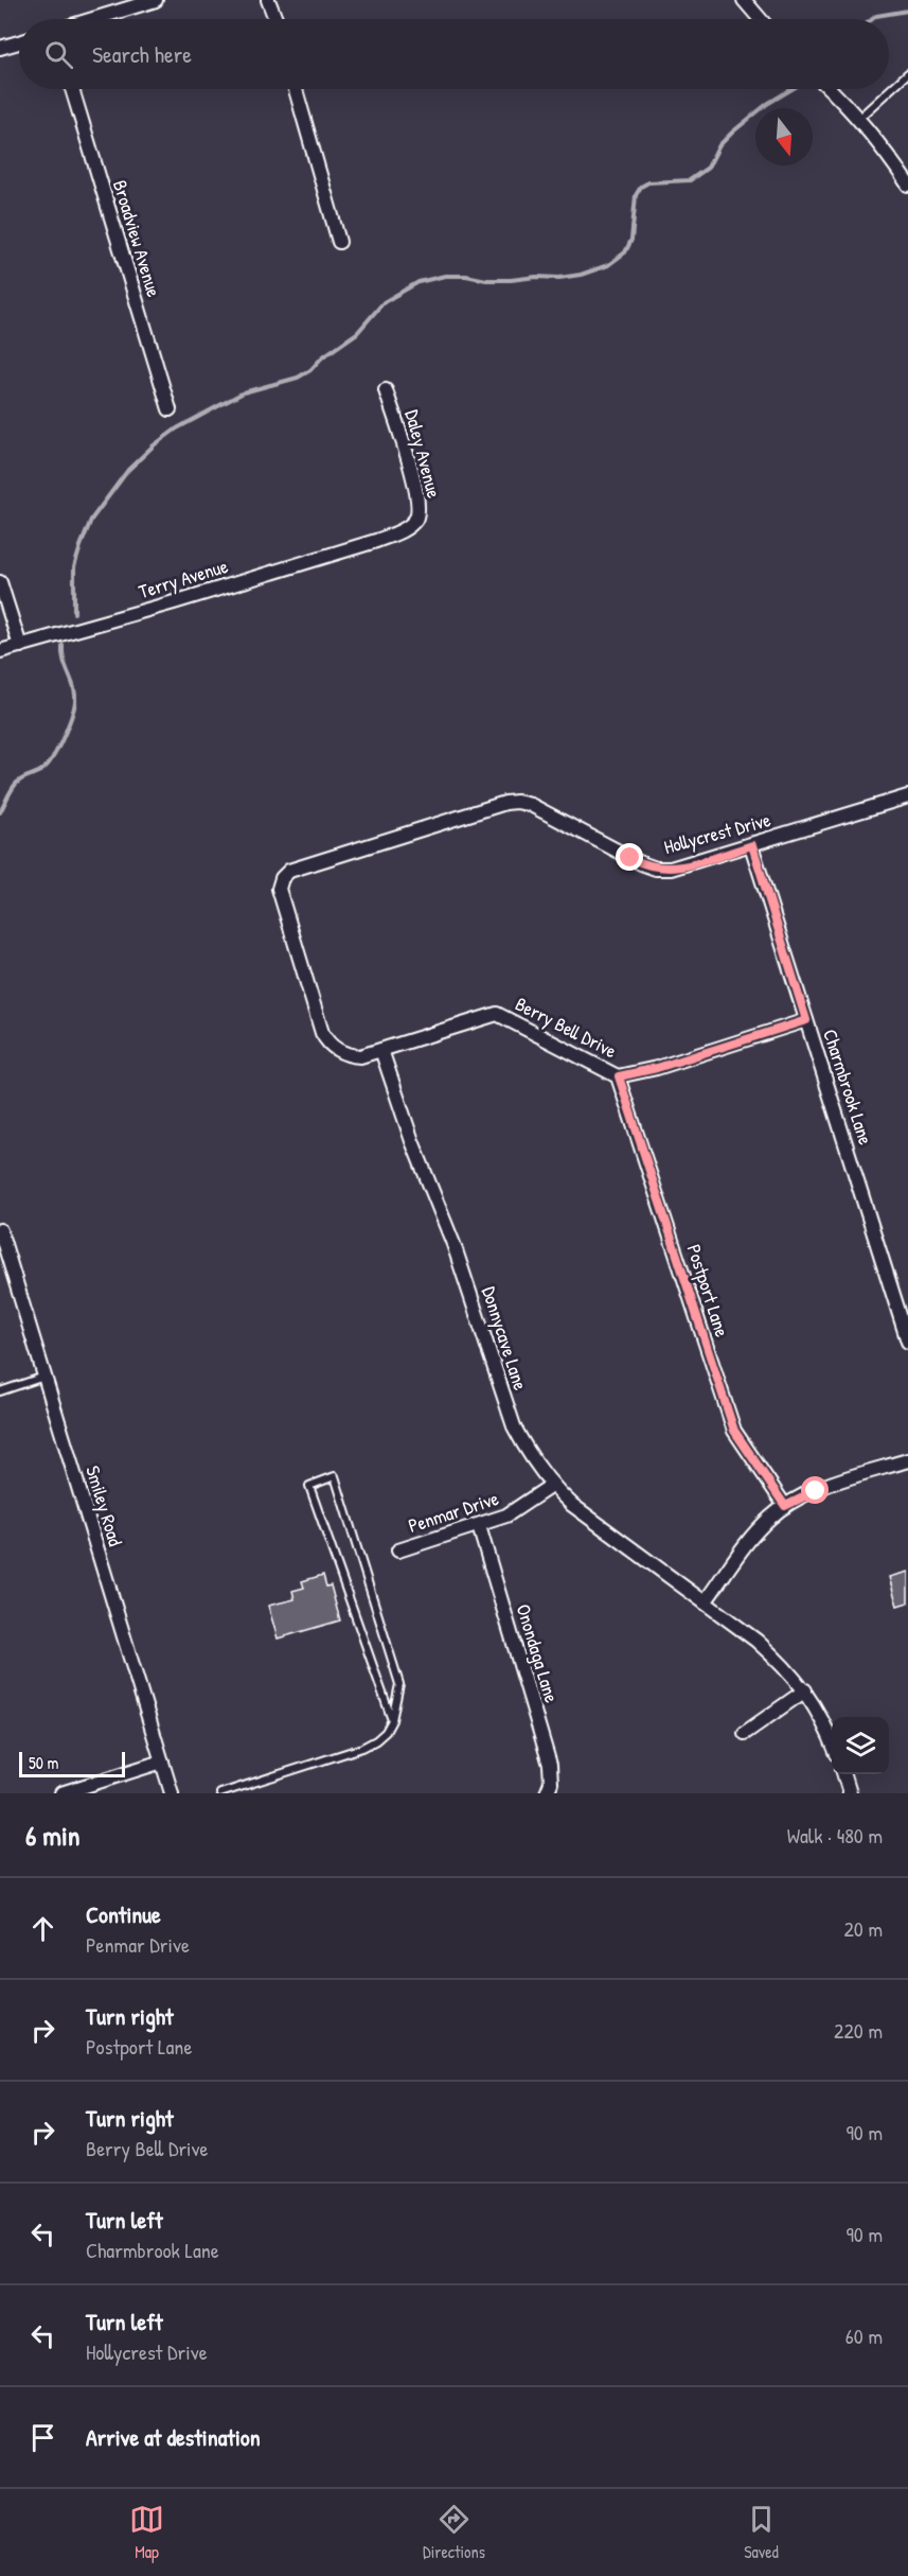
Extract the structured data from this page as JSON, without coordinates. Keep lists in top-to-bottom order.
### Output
{
  "streets": {
    "street": [
      "Broadview Avenue",
      "Daley Avenue",
      "Terry Avenue",
      "Hollycrest Drive",
      "Berry Bell Drive",
      "Charmbrook Lane",
      "Postport Lane",
      "Donnycave Lane",
      "Smiley Road",
      "Penmar Drive",
      "Onondaga Lane"
    ]
  },
  "crossings": [
    ["Daley Avenue", "Terry Avenue"],
    ["Hollycrest Drive", "Berry Bell Drive"],
    ["Hollycrest Drive", "Charmbrook Lane"],
    ["Hollycrest Drive", "Donnycave Lane"],
    ["Berry Bell Drive", "Charmbrook Lane"],
    ["Berry Bell Drive", "Postport Lane"],
    ["Berry Bell Drive", "Donnycave Lane"],
    ["Donnycave Lane", "Penmar Drive"],
    ["Penmar Drive", "Onondaga Lane"]
  ],
  "scale_bar": "50 m",
  "north": "bottom",
  "page": {
    "search": "Search here",
    "scale": "50 m",
    "heading": ["6 min", "Walk · 480 m"],
    "list": [
      ["Continue", "Penmar Drive", "20 m"],
      ["Turn right", "Postport Lane", "220 m"],
      ["Turn right", "Berry Bell Drive", "90 m"],
      ["Turn left", "Charmbrook Lane", "90 m"],
      ["Turn left", "Hollycrest Drive", "60 m"],
      "Arrive at destination"
    ],
    "nav": ["Map", "Directions", "Saved"]
  }
}
